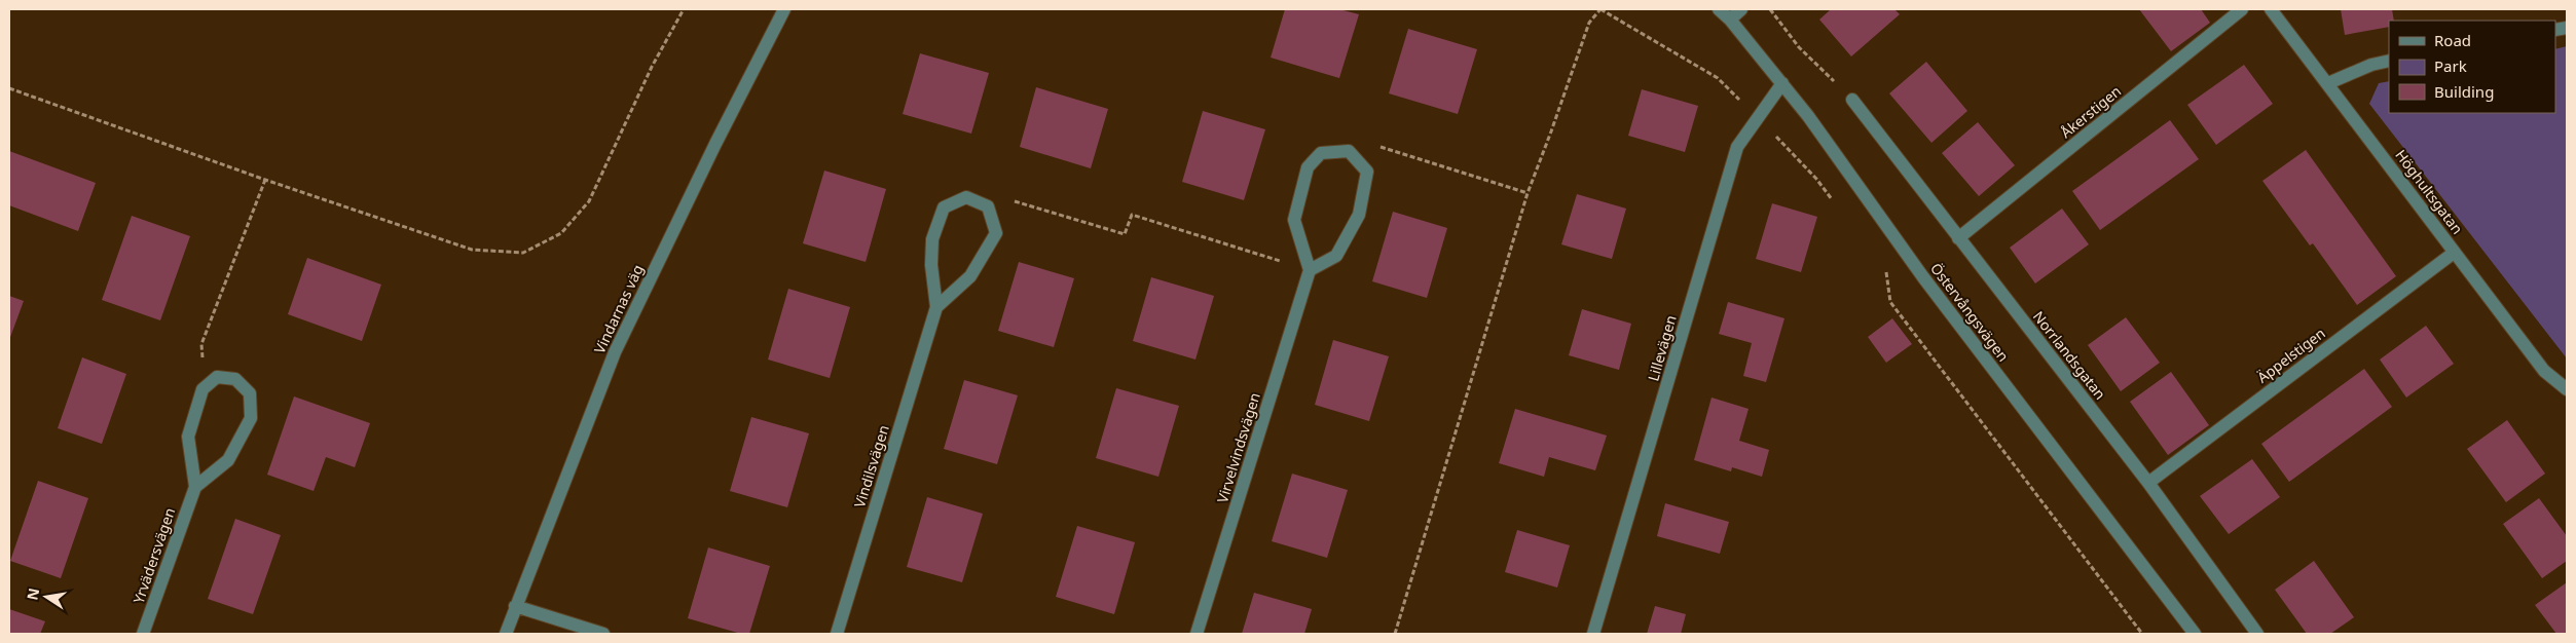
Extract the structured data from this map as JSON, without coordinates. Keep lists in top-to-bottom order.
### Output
{
  "streets": {
    "street": [
      "Åkerstigen",
      "Höghultsgatan",
      "Vindarnas väg",
      "Östervångsvägen",
      "Lillevägen",
      "Norrlandsgatan",
      "Äppelstigen",
      "Virvelvindsvägen",
      "Vindilsvägen",
      "Yrvädersvägen"
    ]
  },
  "crossings": [
    ["Åkerstigen", "Norrlandsgatan"],
    ["Höghultsgatan", "Äppelstigen"],
    ["Östervångsvägen", "Lillevägen"],
    ["Norrlandsgatan", "Äppelstigen"]
  ],
  "legend": ["Road", "Park", "Building"],
  "north": "left"
}
